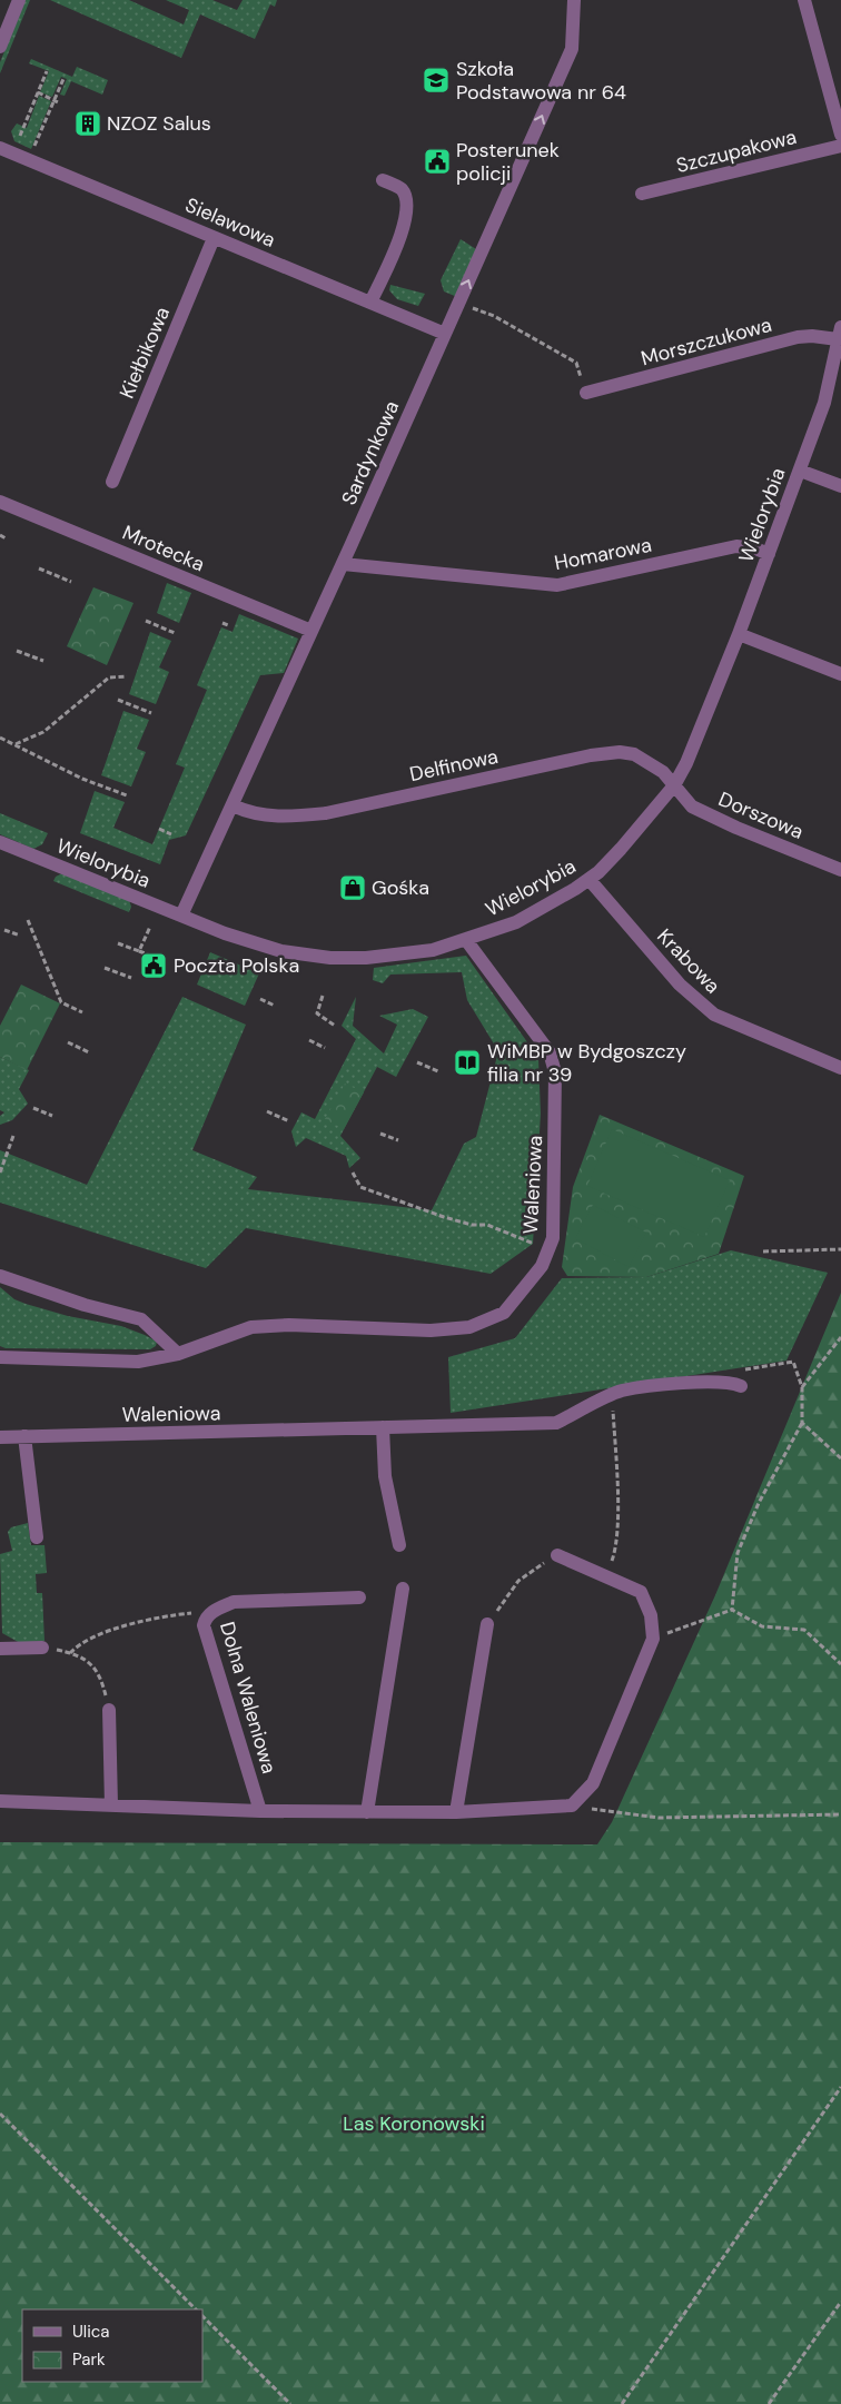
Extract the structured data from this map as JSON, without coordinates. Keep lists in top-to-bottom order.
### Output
{
  "streets": {
    "street": [
      "Szczupakowa",
      "Sielawowa",
      "Morszczukowa",
      "Kiełbikowa",
      "Sardynkowa",
      "Wielorybia",
      "Mrotecka",
      "Homarowa",
      "Delfinowa",
      "Dorszowa",
      "Krabowa",
      "Waleniowa",
      "Dolna Waleniowa"
    ]
  },
  "crossings": [
    ["Sielawowa", "Kiełbikowa"],
    ["Sielawowa", "Sardynkowa"],
    ["Morszczukowa", "Wielorybia"],
    ["Sardynkowa", "Wielorybia"],
    ["Sardynkowa", "Mrotecka"],
    ["Sardynkowa", "Homarowa"],
    ["Sardynkowa", "Delfinowa"],
    ["Wielorybia", "Homarowa"],
    ["Wielorybia", "Delfinowa"],
    ["Wielorybia", "Dorszowa"],
    ["Wielorybia", "Krabowa"],
    ["Wielorybia", "Waleniowa"],
    ["Delfinowa", "Dorszowa"]
  ],
  "parks": ["Las Koronowski"],
  "places": {
    "school or university": ["Szkoła Podstawowa nr 64"],
    "building": ["NZOZ Salus"],
    "public building": ["Posterunek policji", "Poczta Polska"],
    "shop": ["Gośka"],
    "library": ["WiMBP w Bydgoszczy filia nr 39"]
  },
  "legend": ["Ulica", "Park"]
}
